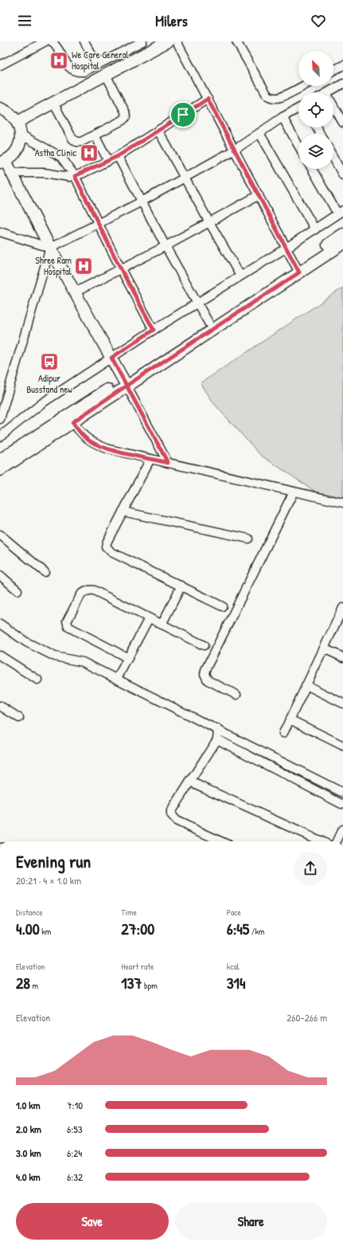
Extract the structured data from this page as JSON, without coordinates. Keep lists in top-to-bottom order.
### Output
{
  "places": {
    "hospital": ["We Care General Hospital", "Astha Clinic", "Shree Ram Hospital"],
    "bus stop": ["Adipur Busstand new"]
  },
  "north": "top left",
  "page": {
    "header": "Milers",
    "heading": ["Evening run", "20:21 · 4 × 1.0 km"],
    "stats": [
      ["Distance", "4.00 km"],
      ["Time", "27:00"],
      ["Pace", "6:45 /km"],
      ["Elevation", "28 m"],
      ["Heart rate", "137 bpm"],
      ["kcal", "314"]
    ],
    "chart": ["Elevation", "260–266 m"],
    "list": [
      {
        "name": "1.0 km",
        "note": "7:10"
      },
      {
        "name": "2.0 km",
        "note": "6:53"
      },
      {
        "name": "3.0 km",
        "note": "6:24"
      },
      {
        "name": "4.0 km",
        "note": "6:32"
      }
    ],
    "buttons": ["Save", "Share"]
  }
}
